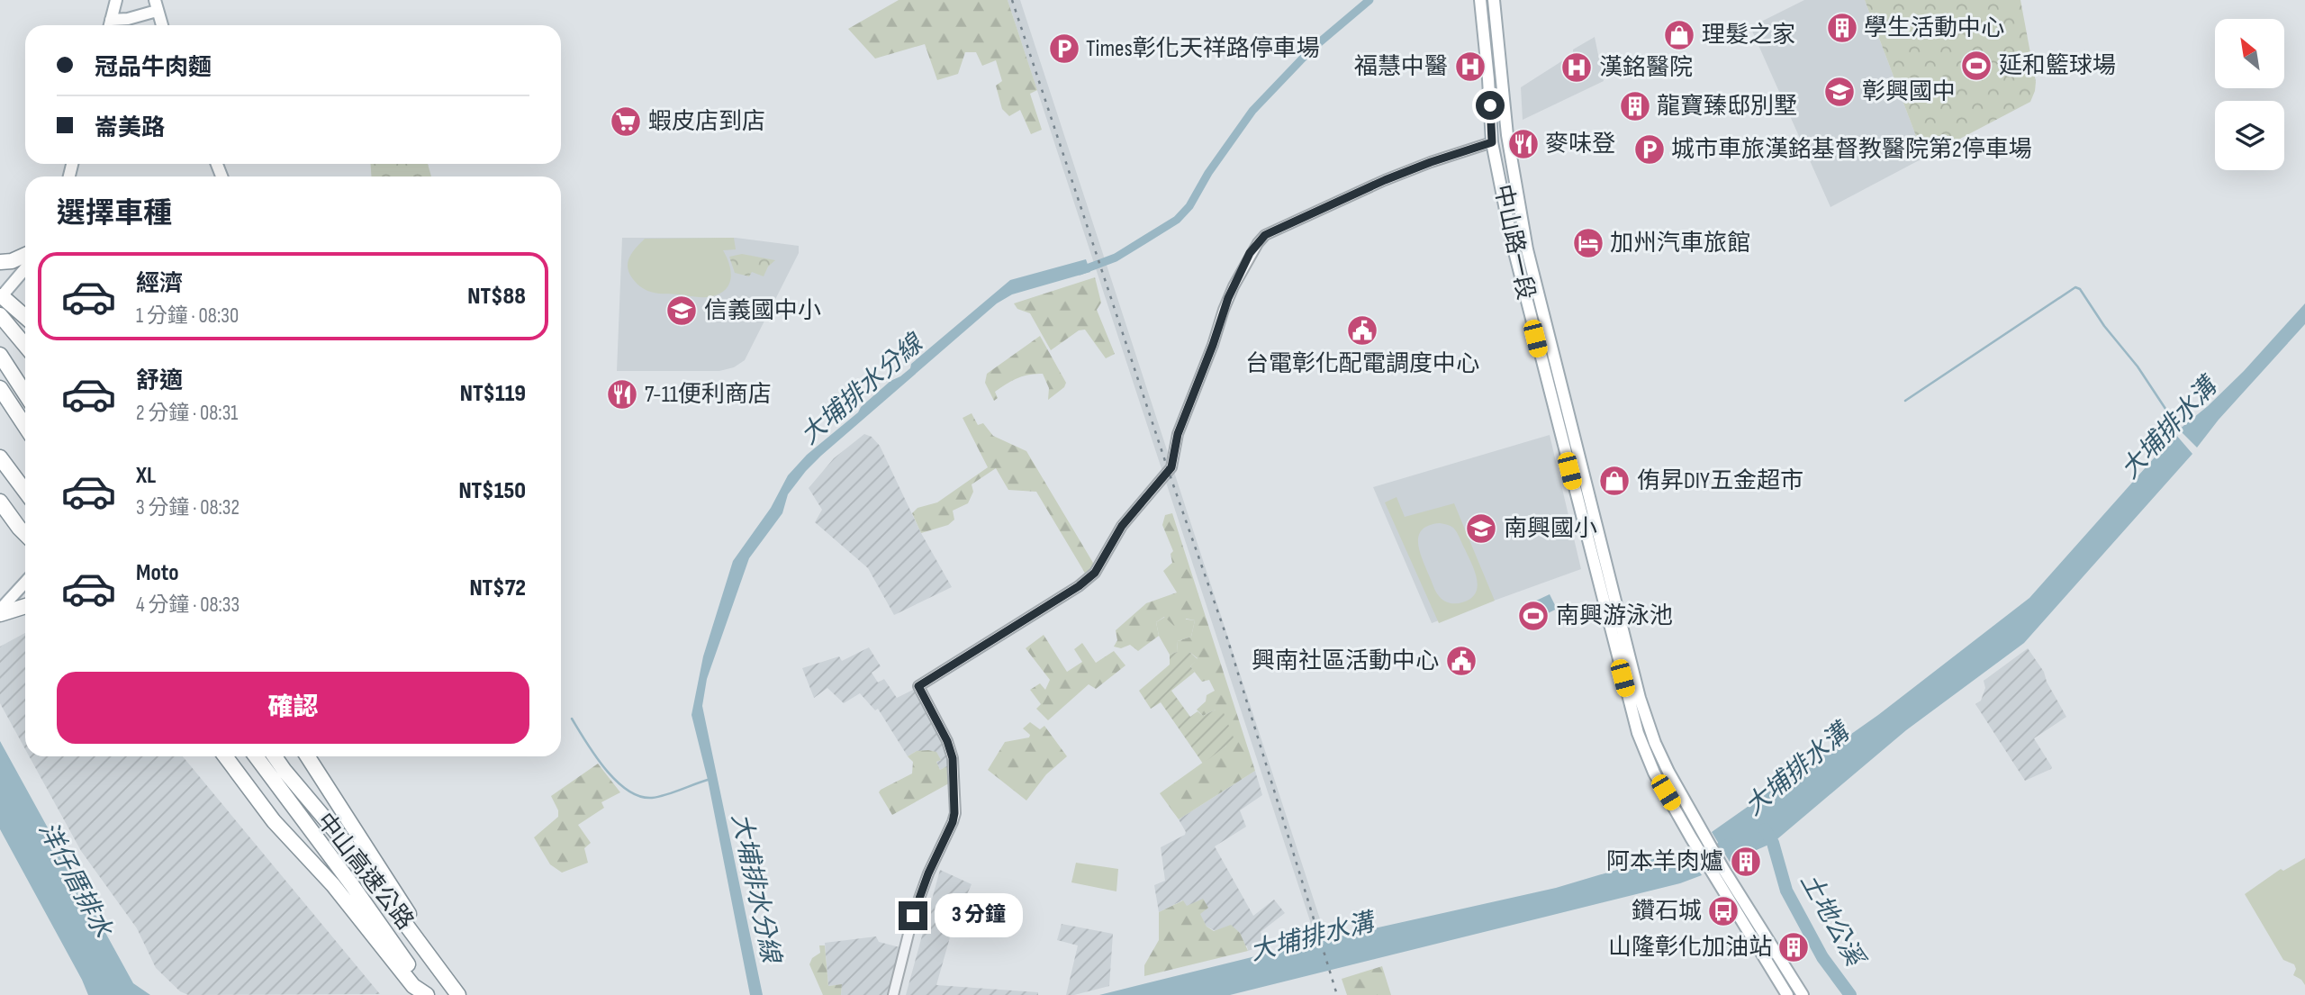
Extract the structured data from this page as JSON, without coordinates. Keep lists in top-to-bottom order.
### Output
{
  "streets": {
    "highway": ["中山高速公路"],
    "main road": ["中山路一段"]
  },
  "water": [
    "大埔排水分線",
    "大埔排水溝",
    "洋仔厝排水",
    "土地公溪"
  ],
  "places": {
    "building": [
      "學生活動中心",
      "龍寶臻邸別墅",
      "阿本羊肉爐",
      "山隆彰化加油站"
    ],
    "shop": ["理髮之家", "侑昇DIY五金超市"],
    "parking": ["Times彰化天祥路停車場", "城市車旅漢銘基督教醫院第2停車場"],
    "sports": ["延和籃球場", "南興游泳池"],
    "hospital": ["福慧中醫", "漢銘醫院"],
    "school or university": ["彰興國中", "信義國中小", "南興國小"],
    "supermarket": ["蝦皮店到店"],
    "restaurant": ["麥味登", "7-11便利商店"],
    "hotel": ["加州汽車旅館"],
    "public building": ["台電彰化配電調度中心", "興南社區活動中心"],
    "bus stop": ["鑽石城"]
  },
  "north": "top left",
  "page": {
    "banner": ["冠品牛肉麵", "崙美路"],
    "heading": "選擇車種",
    "list": [
      {
        "name": "經濟",
        "note": "1 分鐘 · 08:30",
        "value": "NT$88"
      },
      {
        "name": "舒適",
        "note": "2 分鐘 · 08:31",
        "value": "NT$119"
      },
      {
        "name": "XL",
        "note": "3 分鐘 · 08:32",
        "value": "NT$150"
      },
      {
        "name": "Moto",
        "note": "4 分鐘 · 08:33",
        "value": "NT$72"
      }
    ],
    "buttons": "確認",
    "bubble": "3 分鐘"
  }
}
